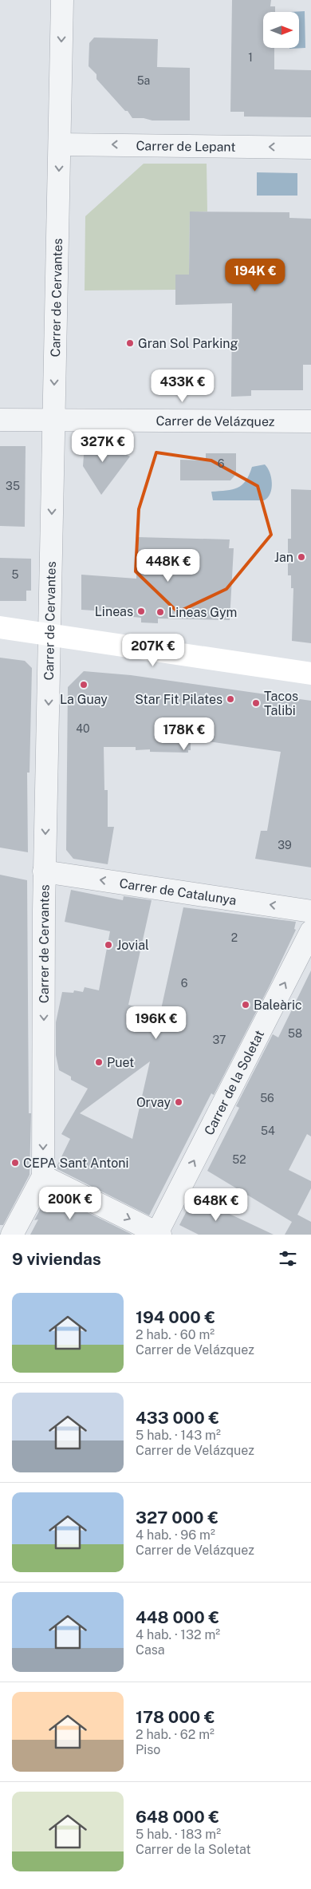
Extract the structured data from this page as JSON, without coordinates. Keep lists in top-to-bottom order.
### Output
{
  "streets": {
    "street": [
      "Carrer de Lepant",
      "Carrer de Cervantes",
      "Carrer de Velázquez",
      "Carrer de Catalunya",
      "Carrer de la Soletat"
    ]
  },
  "crossings": [
    ["Carrer de Lepant", "Carrer de Cervantes"],
    ["Carrer de Cervantes", "Carrer de Velázquez"],
    ["Carrer de Cervantes", "Carrer de Catalunya"]
  ],
  "one_way": [
    "Carrer de Lepant",
    "Carrer de Cervantes",
    "Carrer de Catalunya",
    "Carrer de la Soletat"
  ],
  "places": [
    "Gran Sol Parking",
    "Jan",
    "Lineas",
    "Lineas Gym",
    "La Guay",
    "Star Fit Pilates",
    "Tacos Talibi",
    "Jovial",
    "Baleàric",
    "Puet",
    "Orvay",
    "CEPA Sant Antoni"
  ],
  "house_numbers": [
    "1",
    "5a",
    "6",
    "35",
    "5",
    "40",
    "39",
    "2",
    "6",
    "58",
    "37",
    "56",
    "54",
    "52"
  ],
  "north": "right",
  "page": {
    "price": [
      "194K €",
      "433K €",
      "327K €",
      "448K €",
      "207K €",
      "178K €",
      "196K €",
      "200K €",
      "648K €"
    ],
    "heading": "9 viviendas",
    "list": [
      {
        "name": "194 000 €",
        "note": "2 hab. · 60 m² · Carrer de Velázquez"
      },
      {
        "name": "433 000 €",
        "note": "5 hab. · 143 m² · Carrer de Velázquez"
      },
      {
        "name": "327 000 €",
        "note": "4 hab. · 96 m² · Carrer de Velázquez"
      },
      {
        "name": "448 000 €",
        "note": "4 hab. · 132 m² · Casa"
      },
      {
        "name": "178 000 €",
        "note": "2 hab. · 62 m² · Piso"
      },
      {
        "name": "648 000 €",
        "note": "5 hab. · 183 m² · Carrer de la Soletat"
      }
    ]
  }
}
